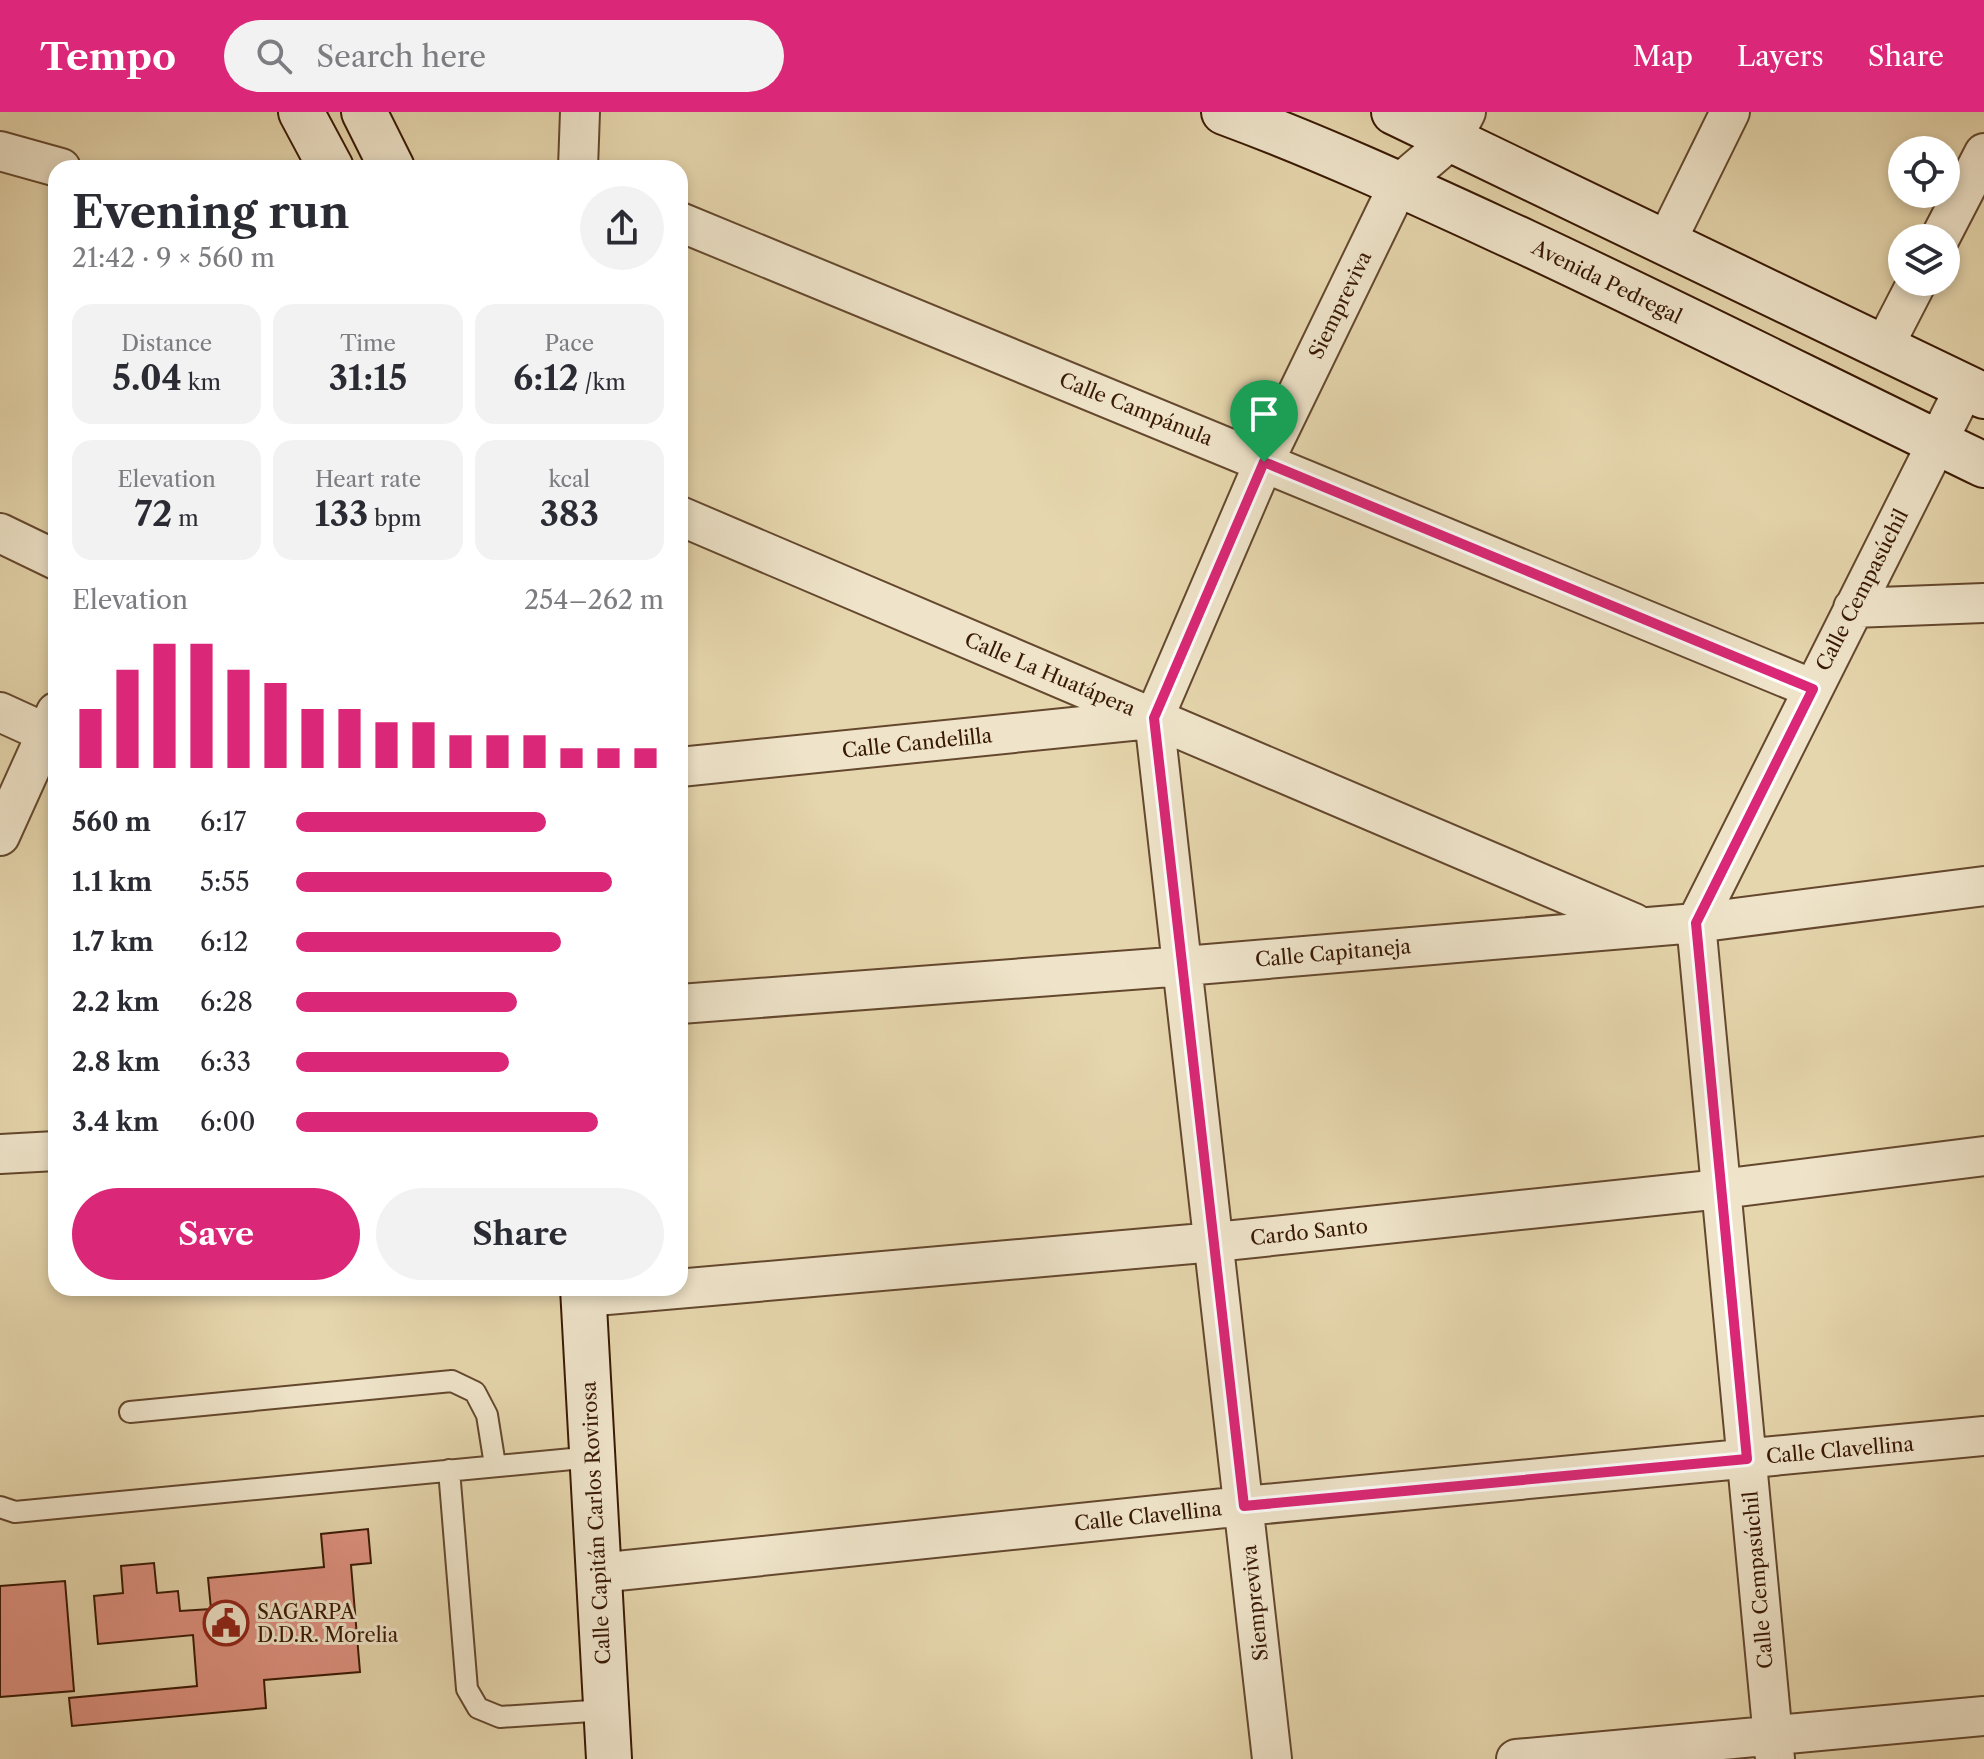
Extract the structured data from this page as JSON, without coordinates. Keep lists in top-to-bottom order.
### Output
{
  "streets": {
    "street": [
      "Avenida Pedregal",
      "Siempreviva",
      "Calle Campánula",
      "Calle Cempasúchil",
      "Calle La Huatápera",
      "Calle Candelilla",
      "Calle Capitaneja",
      "Cardo Santo",
      "Calle Clavellina",
      "Calle Capitán Carlos Rovirosa"
    ]
  },
  "crossings": [
    ["Avenida Pedregal", "Siempreviva"],
    ["Avenida Pedregal", "Calle Cempasúchil"],
    ["Siempreviva", "Calle Campánula"],
    ["Siempreviva", "Calle La Huatápera"],
    ["Siempreviva", "Calle Candelilla"],
    ["Siempreviva", "Calle Capitaneja"],
    ["Siempreviva", "Cardo Santo"],
    ["Siempreviva", "Calle Clavellina"],
    ["Calle Campánula", "Calle Cempasúchil"],
    ["Calle Cempasúchil", "Calle Capitaneja"],
    ["Calle Cempasúchil", "Cardo Santo"],
    ["Calle Cempasúchil", "Calle Clavellina"],
    ["Calle La Huatápera", "Calle Candelilla"],
    ["Calle La Huatápera", "Calle Capitaneja"],
    ["Calle Clavellina", "Calle Capitán Carlos Rovirosa"]
  ],
  "places": {
    "public building": ["SAGARPA D.D.R. Morelia"]
  },
  "page": {
    "header": "Tempo",
    "search": "Search here",
    "nav": ["Map", "Layers", "Share"],
    "heading": ["Evening run", "21:42 · 9 × 560 m"],
    "stats": [
      ["Distance", "5.04 km"],
      ["Time", "31:15"],
      ["Pace", "6:12 /km"],
      ["Elevation", "72 m"],
      ["Heart rate", "133 bpm"],
      ["kcal", "383"]
    ],
    "chart": ["Elevation", "254–262 m"],
    "list": [
      {
        "name": "560 m",
        "note": "6:17"
      },
      {
        "name": "1.1 km",
        "note": "5:55"
      },
      {
        "name": "1.7 km",
        "note": "6:12"
      },
      {
        "name": "2.2 km",
        "note": "6:28"
      },
      {
        "name": "2.8 km",
        "note": "6:33"
      },
      {
        "name": "3.4 km",
        "note": "6:00"
      }
    ],
    "buttons": ["Save", "Share"]
  }
}
